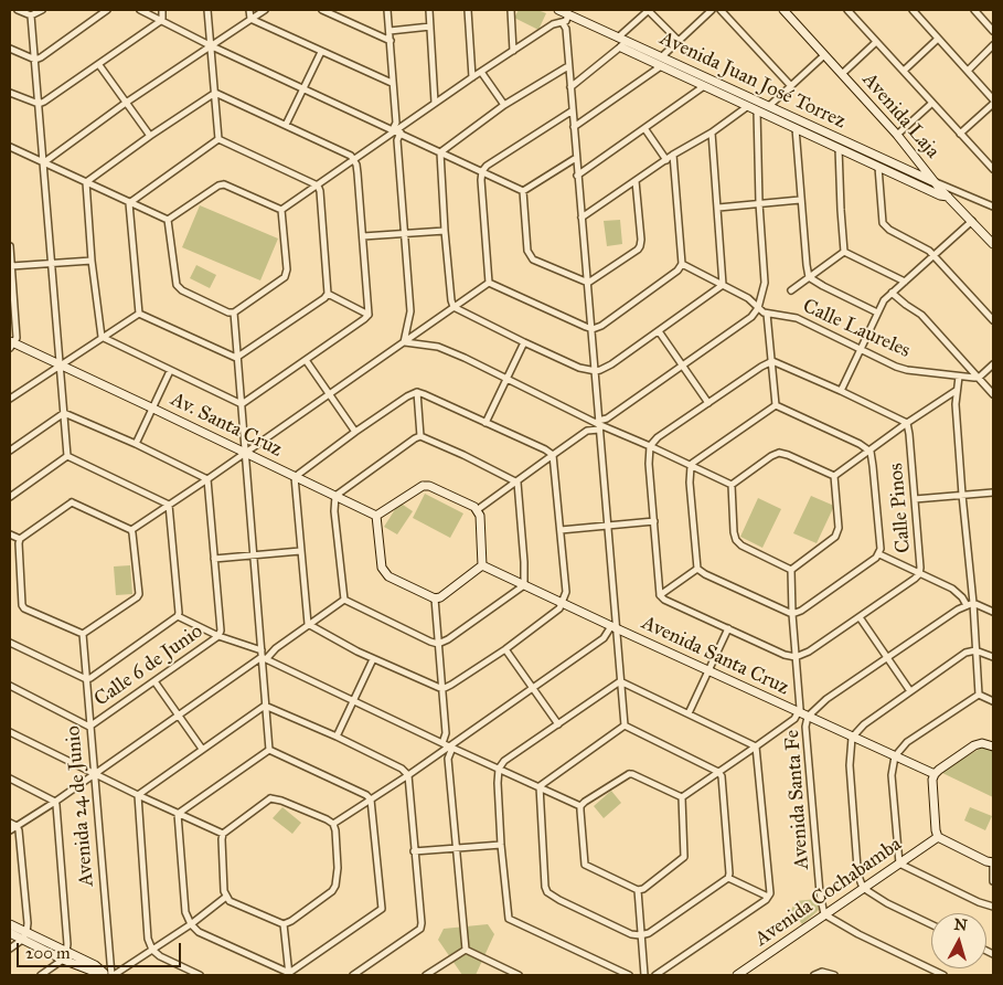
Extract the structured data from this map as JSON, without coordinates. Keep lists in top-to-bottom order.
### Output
{
  "streets": {
    "street": [
      "Avenida Juan José Torrez",
      "Avenida Laja",
      "Calle Laureles",
      "Av. Santa Cruz",
      "Calle Pinos",
      "Avenida Santa Cruz",
      "Calle 6 de Junio",
      "Avenida Santa Fe",
      "Avenida 24 de Junio",
      "Avenida Cochabamba"
    ]
  },
  "crossings": [
    ["Avenida Juan José Torrez", "Avenida Laja"],
    ["Av. Santa Cruz", "Avenida Santa Cruz"],
    ["Avenida Santa Cruz", "Avenida Santa Fe"],
    ["Calle 6 de Junio", "Avenida 24 de Junio"],
    ["Avenida Santa Fe", "Avenida Cochabamba"]
  ],
  "scale_bar": "200 m",
  "north": "top"
}
